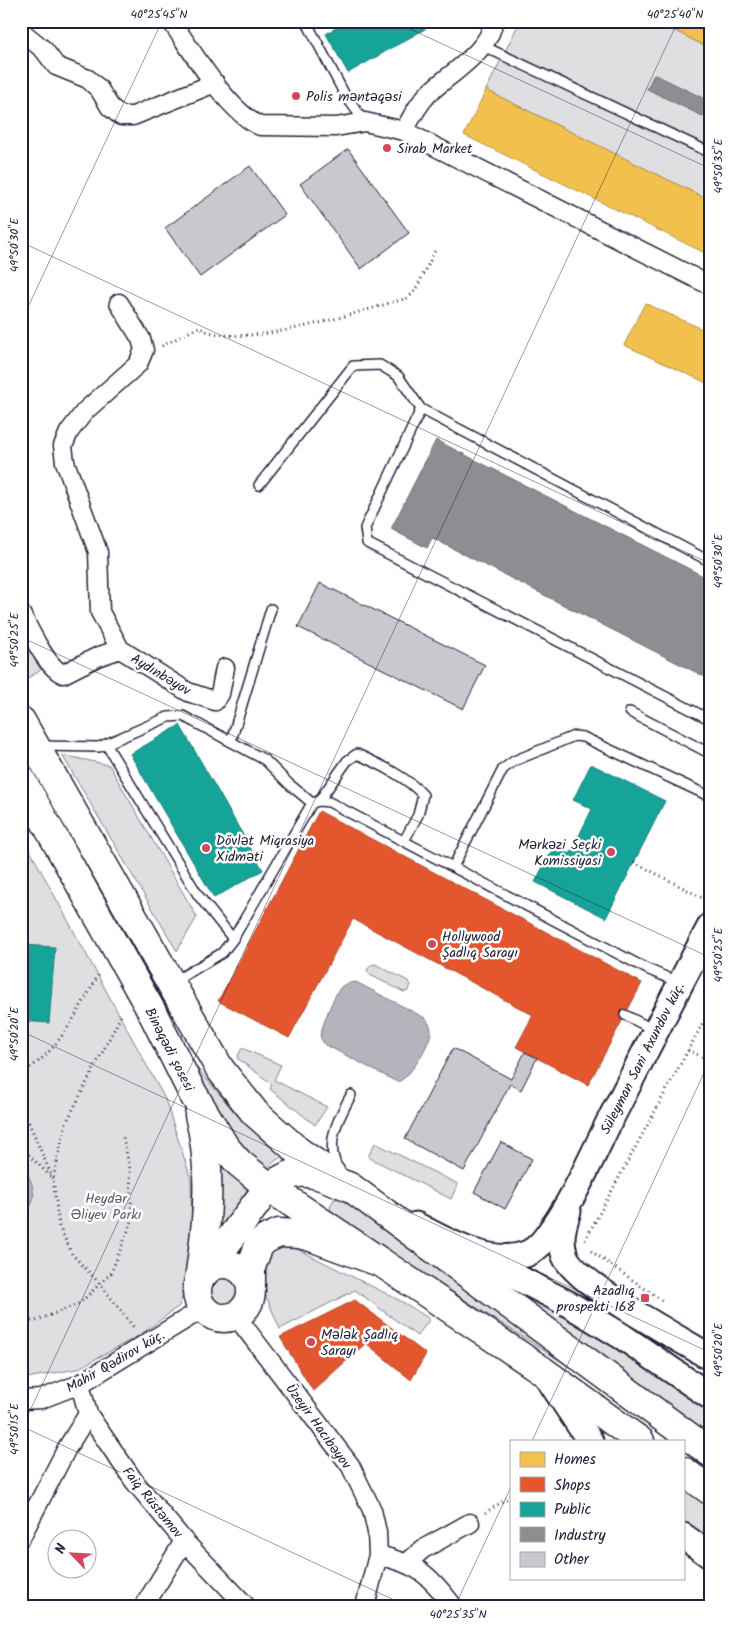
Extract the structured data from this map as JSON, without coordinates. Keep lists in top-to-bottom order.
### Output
{
  "streets": {
    "main road": ["Binəqədi şosesi"],
    "street": [
      "Aydınbəyov",
      "Süleyman Sani Axundov küç.",
      "Mahir Qədirov küç.",
      "Üzeyir Hacıbəyov",
      "Faiq Rüstəmov"
    ]
  },
  "crossings": [
    ["Mahir Qədirov küç.", "Faiq Rüstəmov"]
  ],
  "parks": ["Heydər Əliyev Parkı"],
  "places": {
    "other": [
      "Polis məntəqəsi",
      "Sirab Market",
      "Dövlət Miqrasiya Xidməti",
      "Mərkəzi Seçki Komissiyasi",
      "Hollywood Şadlıq Sarayı",
      "Mələk Şadlıq Sarayı"
    ],
    "transit": ["Azadlıq prospekti 168"]
  },
  "legend": [
    "Homes",
    "Shops",
    "Public",
    "Industry",
    "Other"
  ],
  "north": "top left",
  "coordinates": [
    "40°25'45\"N",
    "40°25'40\"N",
    "49°50'35\"E",
    "49°50'30\"E",
    "49°50'25\"E",
    "49°50'20\"E",
    "49°50'15\"E",
    "40°25'35\"N"
  ]
}
